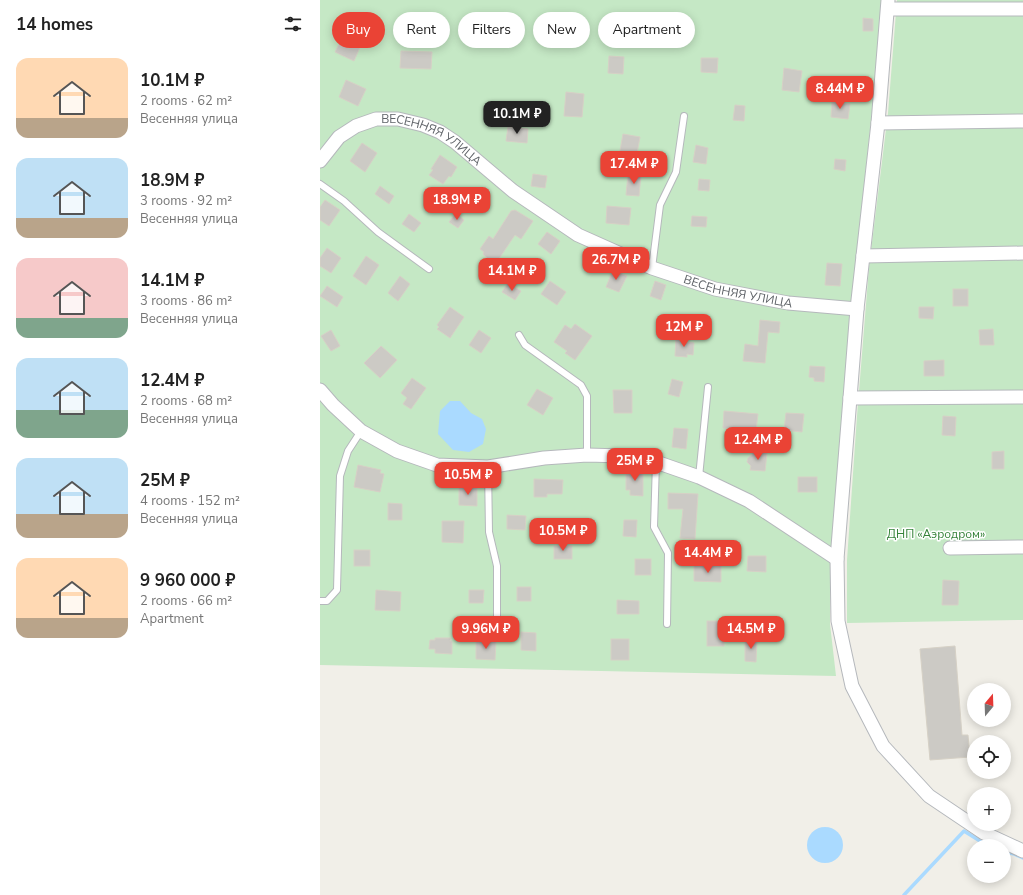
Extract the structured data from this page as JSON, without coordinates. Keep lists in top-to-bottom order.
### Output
{
  "streets": {
    "street": ["ВЕСЕННЯЯ УЛИЦА"]
  },
  "parks": ["ДНП «Аэродром»"],
  "north": "top",
  "page": {
    "heading": "14 homes",
    "chip": [
      "Buy",
      "Rent",
      "Filters",
      "New",
      "Apartment"
    ],
    "list": [
      {
        "name": "10.1M ₽",
        "note": "2 rooms · 62 m² · Весенняя улица"
      },
      {
        "name": "18.9M ₽",
        "note": "3 rooms · 92 m² · Весенняя улица"
      },
      {
        "name": "14.1M ₽",
        "note": "3 rooms · 86 m² · Весенняя улица"
      },
      {
        "name": "12.4M ₽",
        "note": "2 rooms · 68 m² · Весенняя улица"
      },
      {
        "name": "25M ₽",
        "note": "4 rooms · 152 m² · Весенняя улица"
      },
      {
        "name": "9 960 000 ₽",
        "note": "2 rooms · 66 m² · Apartment"
      }
    ],
    "price": [
      "8.44M ₽",
      "10.1M ₽",
      "17.4M ₽",
      "18.9M ₽",
      "26.7M ₽",
      "14.1M ₽",
      "12M ₽",
      "12.4M ₽",
      "25M ₽",
      "10.5M ₽",
      "10.5M ₽",
      "14.4M ₽",
      "9.96M ₽",
      "14.5M ₽"
    ],
    "map_buttons": ["+", "−"]
  }
}
